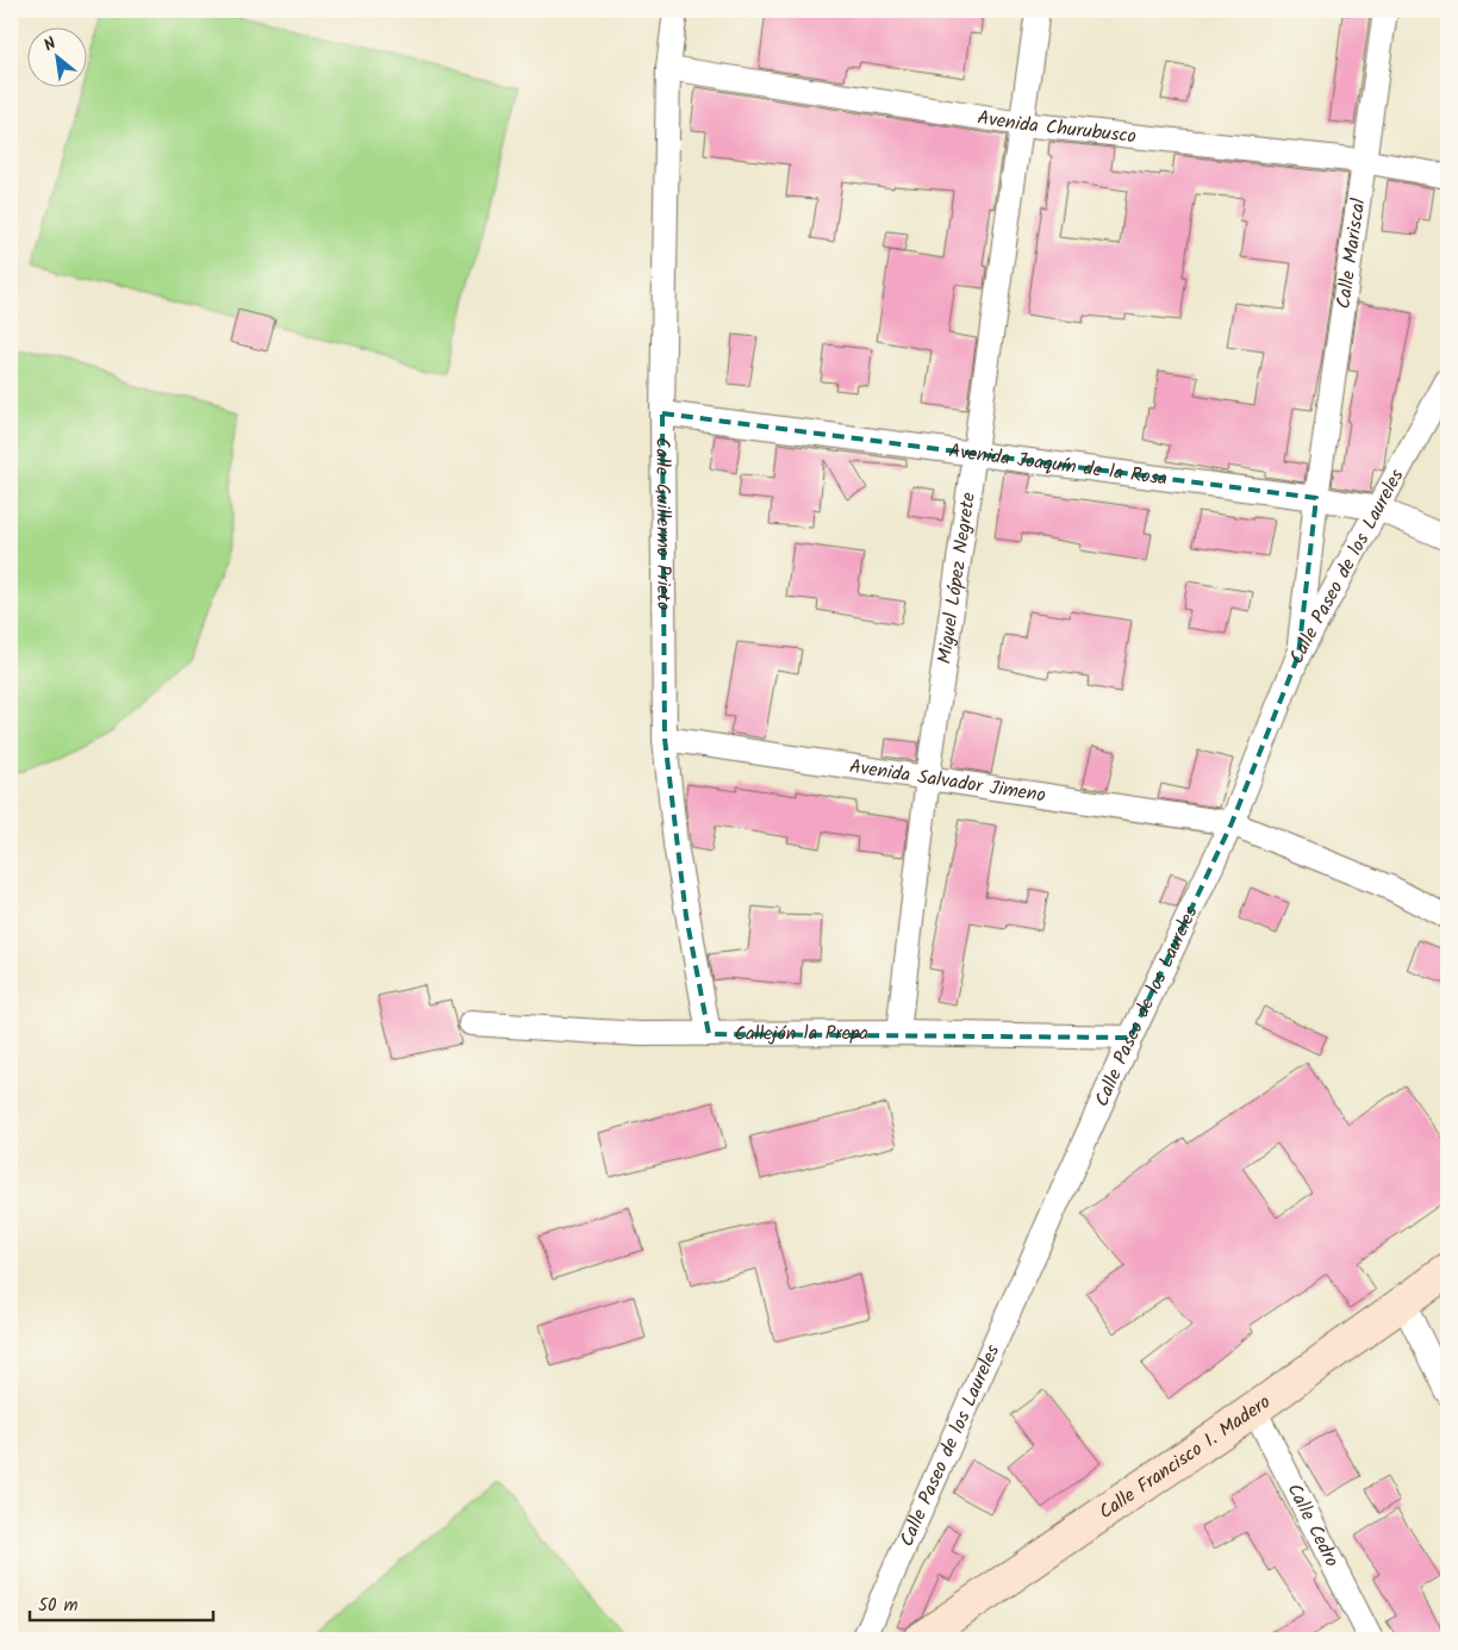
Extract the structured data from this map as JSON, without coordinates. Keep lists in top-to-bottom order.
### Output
{
  "streets": {
    "main road": ["Calle Francisco I. Madero"],
    "street": [
      "Avenida Churubusco",
      "Calle Mariscal",
      "Avenida Joaquín de la Rosa",
      "Calle Guillermo Prieto",
      "Calle Paseo de los Laureles",
      "Miguel López Negrete",
      "Avenida Salvador Jimeno",
      "Callejón la Prepa",
      "Calle Cedro"
    ]
  },
  "crossings": [
    ["Avenida Churubusco", "Calle Mariscal"],
    ["Avenida Churubusco", "Calle Guillermo Prieto"],
    ["Avenida Churubusco", "Miguel López Negrete"],
    ["Calle Mariscal", "Avenida Joaquín de la Rosa"],
    ["Calle Mariscal", "Calle Paseo de los Laureles"],
    ["Avenida Joaquín de la Rosa", "Calle Guillermo Prieto"],
    ["Avenida Joaquín de la Rosa", "Calle Paseo de los Laureles"],
    ["Avenida Joaquín de la Rosa", "Miguel López Negrete"],
    ["Calle Guillermo Prieto", "Avenida Salvador Jimeno"],
    ["Calle Guillermo Prieto", "Callejón la Prepa"],
    ["Calle Paseo de los Laureles", "Avenida Salvador Jimeno"],
    ["Calle Paseo de los Laureles", "Callejón la Prepa"],
    ["Miguel López Negrete", "Avenida Salvador Jimeno"],
    ["Miguel López Negrete", "Callejón la Prepa"],
    ["Calle Francisco I. Madero", "Calle Cedro"]
  ],
  "scale_bar": "50 m",
  "north": "top left"
}
